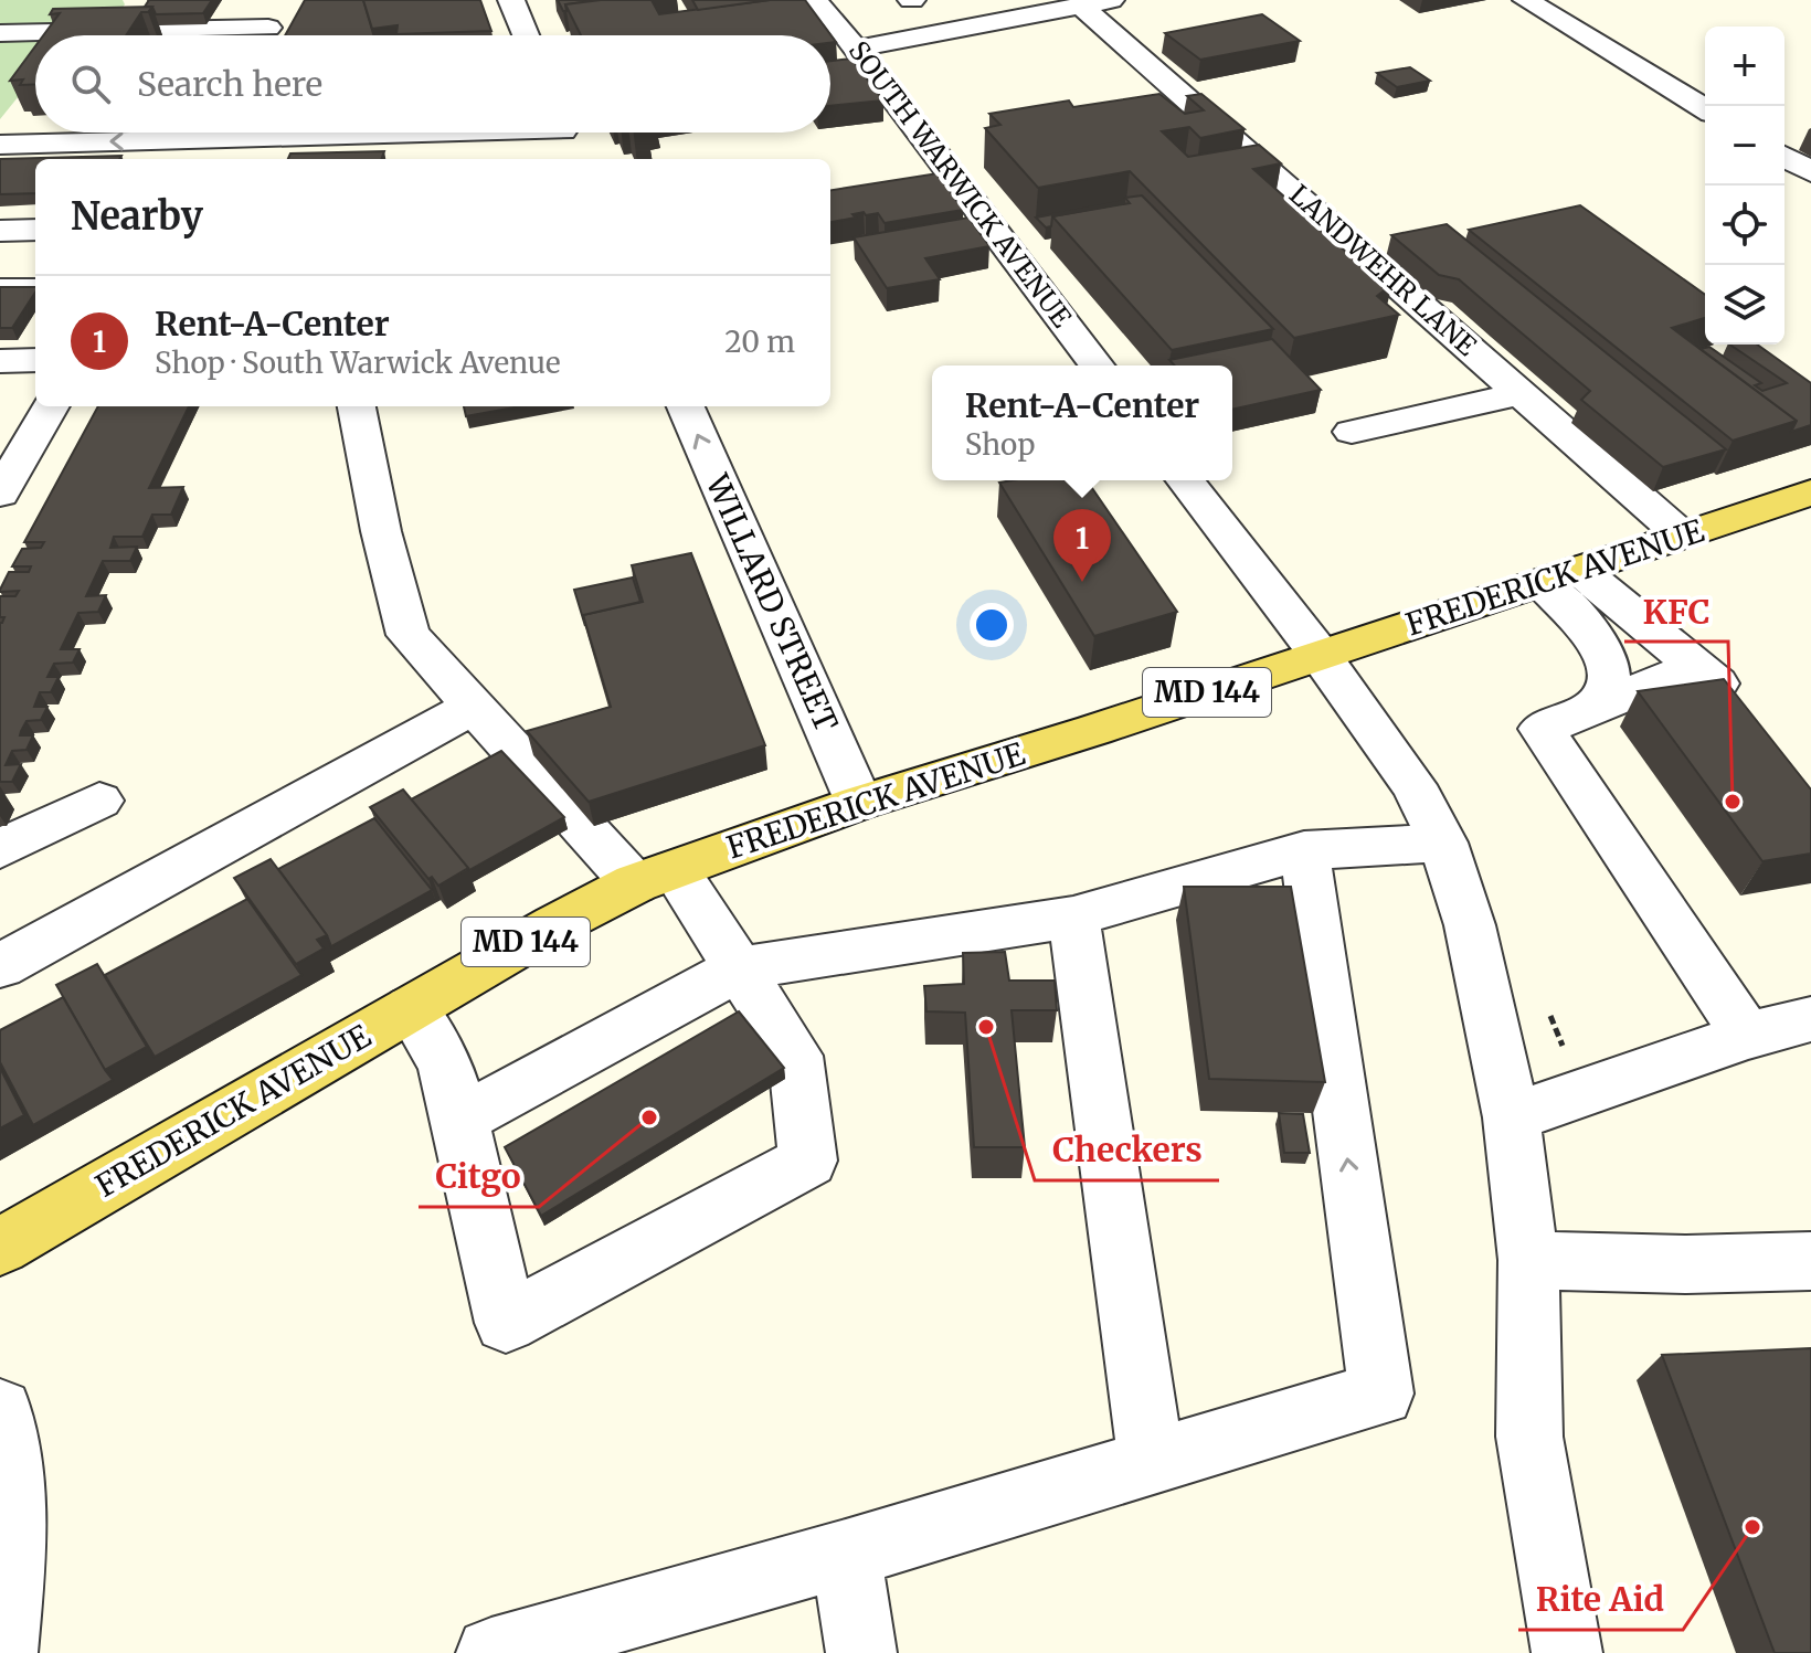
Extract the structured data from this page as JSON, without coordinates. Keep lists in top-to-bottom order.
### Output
{
  "streets": {
    "main road": ["FREDERICK AVENUE", "MD 144"],
    "street": ["SOUTH WARWICK AVENUE", "LANDWEHR LANE", "WILLARD STREET"]
  },
  "crossings": [
    ["LANDWEHR LANE", "FREDERICK AVENUE"],
    ["FREDERICK AVENUE", "WILLARD STREET"]
  ],
  "places": [
    "KFC",
    "Checkers",
    "Citgo",
    "Rite Aid"
  ],
  "page": {
    "map_buttons": ["+", "−"],
    "search": "Search here",
    "heading": "Nearby",
    "list": [
      {
        "mark": "1",
        "name": "Rent-A-Center",
        "note": "Shop · South Warwick Avenue",
        "value": "20 m"
      }
    ],
    "popup": ["Rent-A-Center", "Shop"],
    "pins": "1"
  }
}
